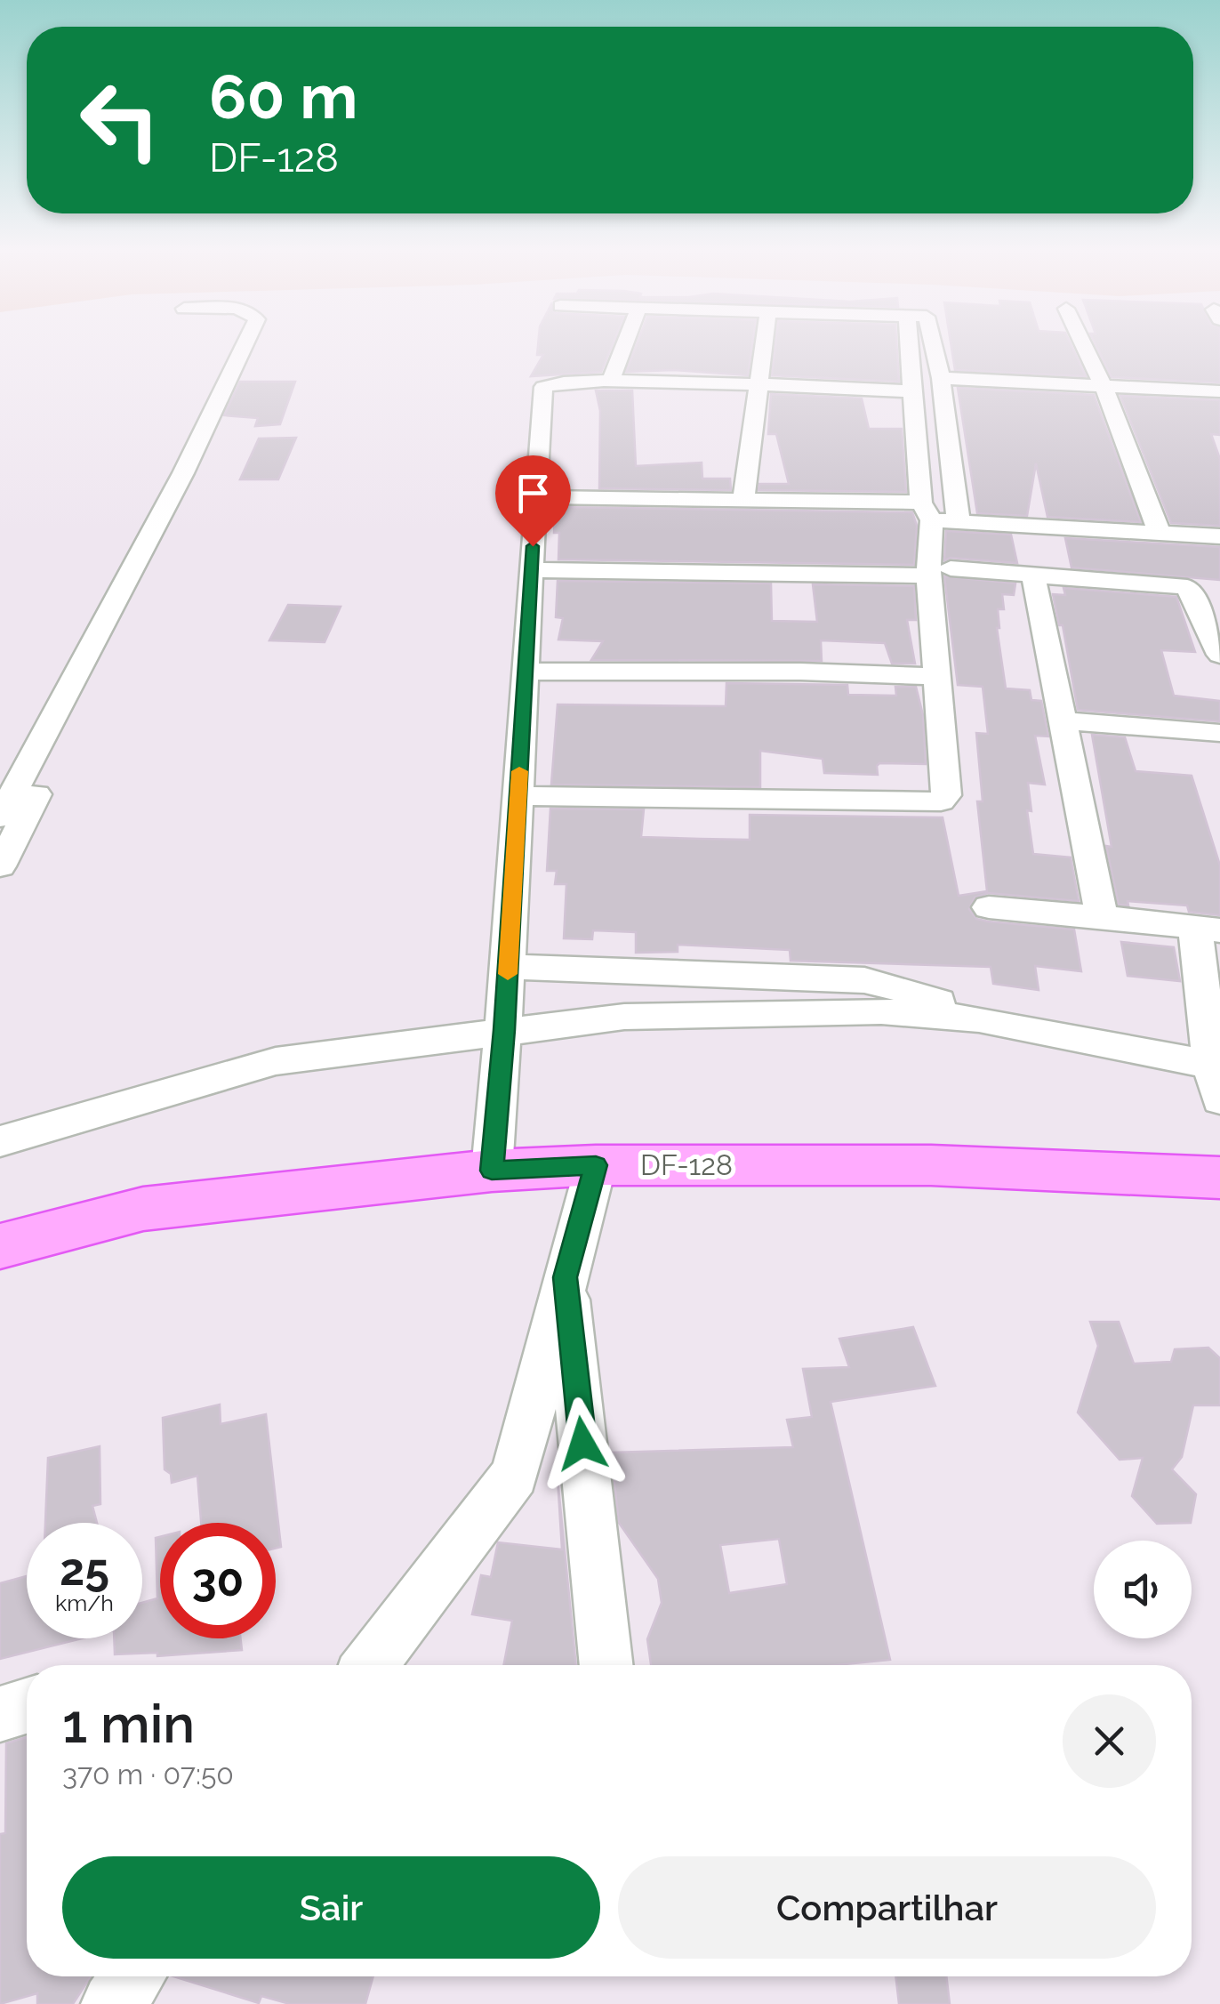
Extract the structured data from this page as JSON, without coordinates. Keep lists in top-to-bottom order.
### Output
{
  "streets": {
    "main road": ["DF-128"]
  },
  "page": {
    "turn": ["60 m", "DF-128"],
    "speed": "25 km/h",
    "limit": "30",
    "heading": ["1 min", "370 m · 07:50"],
    "buttons": ["Sair", "Compartilhar"]
  }
}
